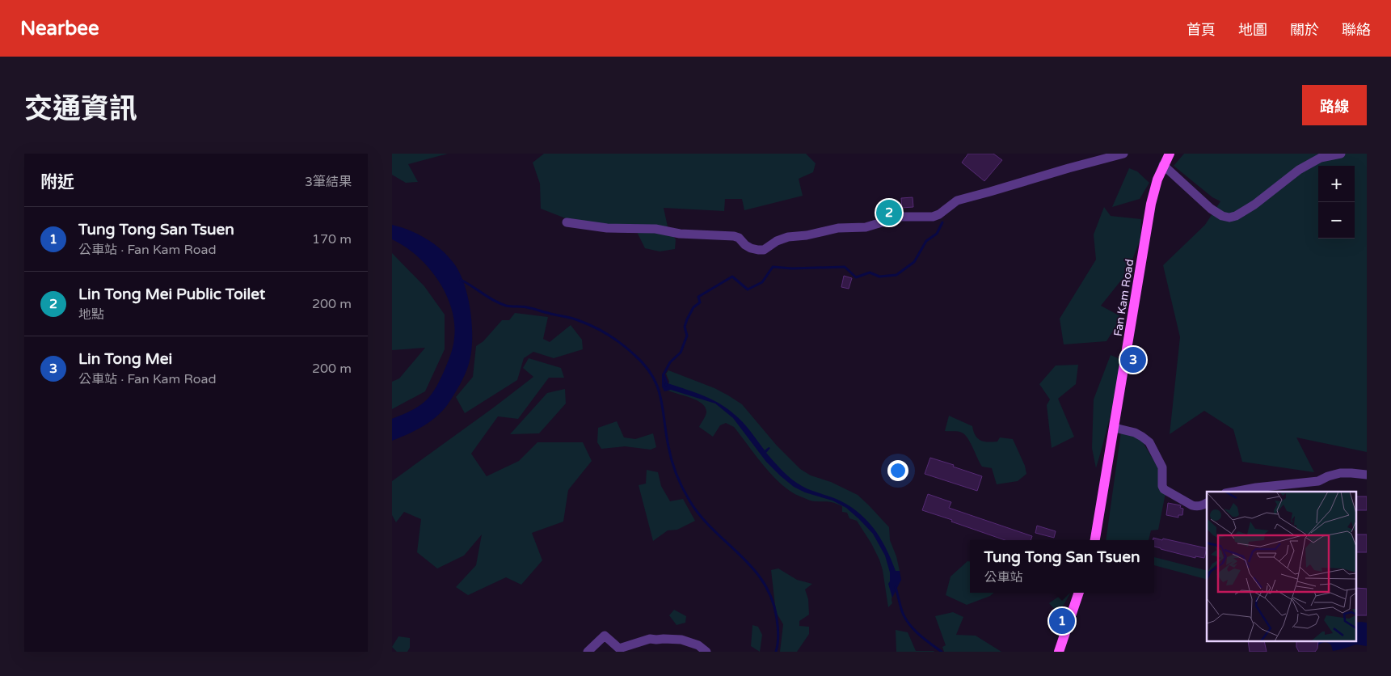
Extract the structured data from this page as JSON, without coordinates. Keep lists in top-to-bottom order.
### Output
{
  "streets": {
    "main road": ["Fan Kam Road"]
  },
  "page": {
    "header": "Nearbee",
    "nav": [
      "首頁",
      "地圖",
      "關於",
      "聯絡"
    ],
    "title": "交通資訊",
    "buttons": "路線",
    "heading": ["附近", "3筆結果"],
    "map_buttons": ["+", "−"],
    "pins": ["2", "3", "1"],
    "list": [
      {
        "mark": "1",
        "name": "Tung Tong San Tsuen",
        "note": "公車站 · Fan Kam Road",
        "value": "170 m"
      },
      {
        "mark": "2",
        "name": "Lin Tong Mei Public Toilet",
        "note": "地點",
        "value": "200 m"
      },
      {
        "mark": "3",
        "name": "Lin Tong Mei",
        "note": "公車站 · Fan Kam Road",
        "value": "200 m"
      }
    ],
    "popup": ["Tung Tong San Tsuen", "公車站"]
  }
}
